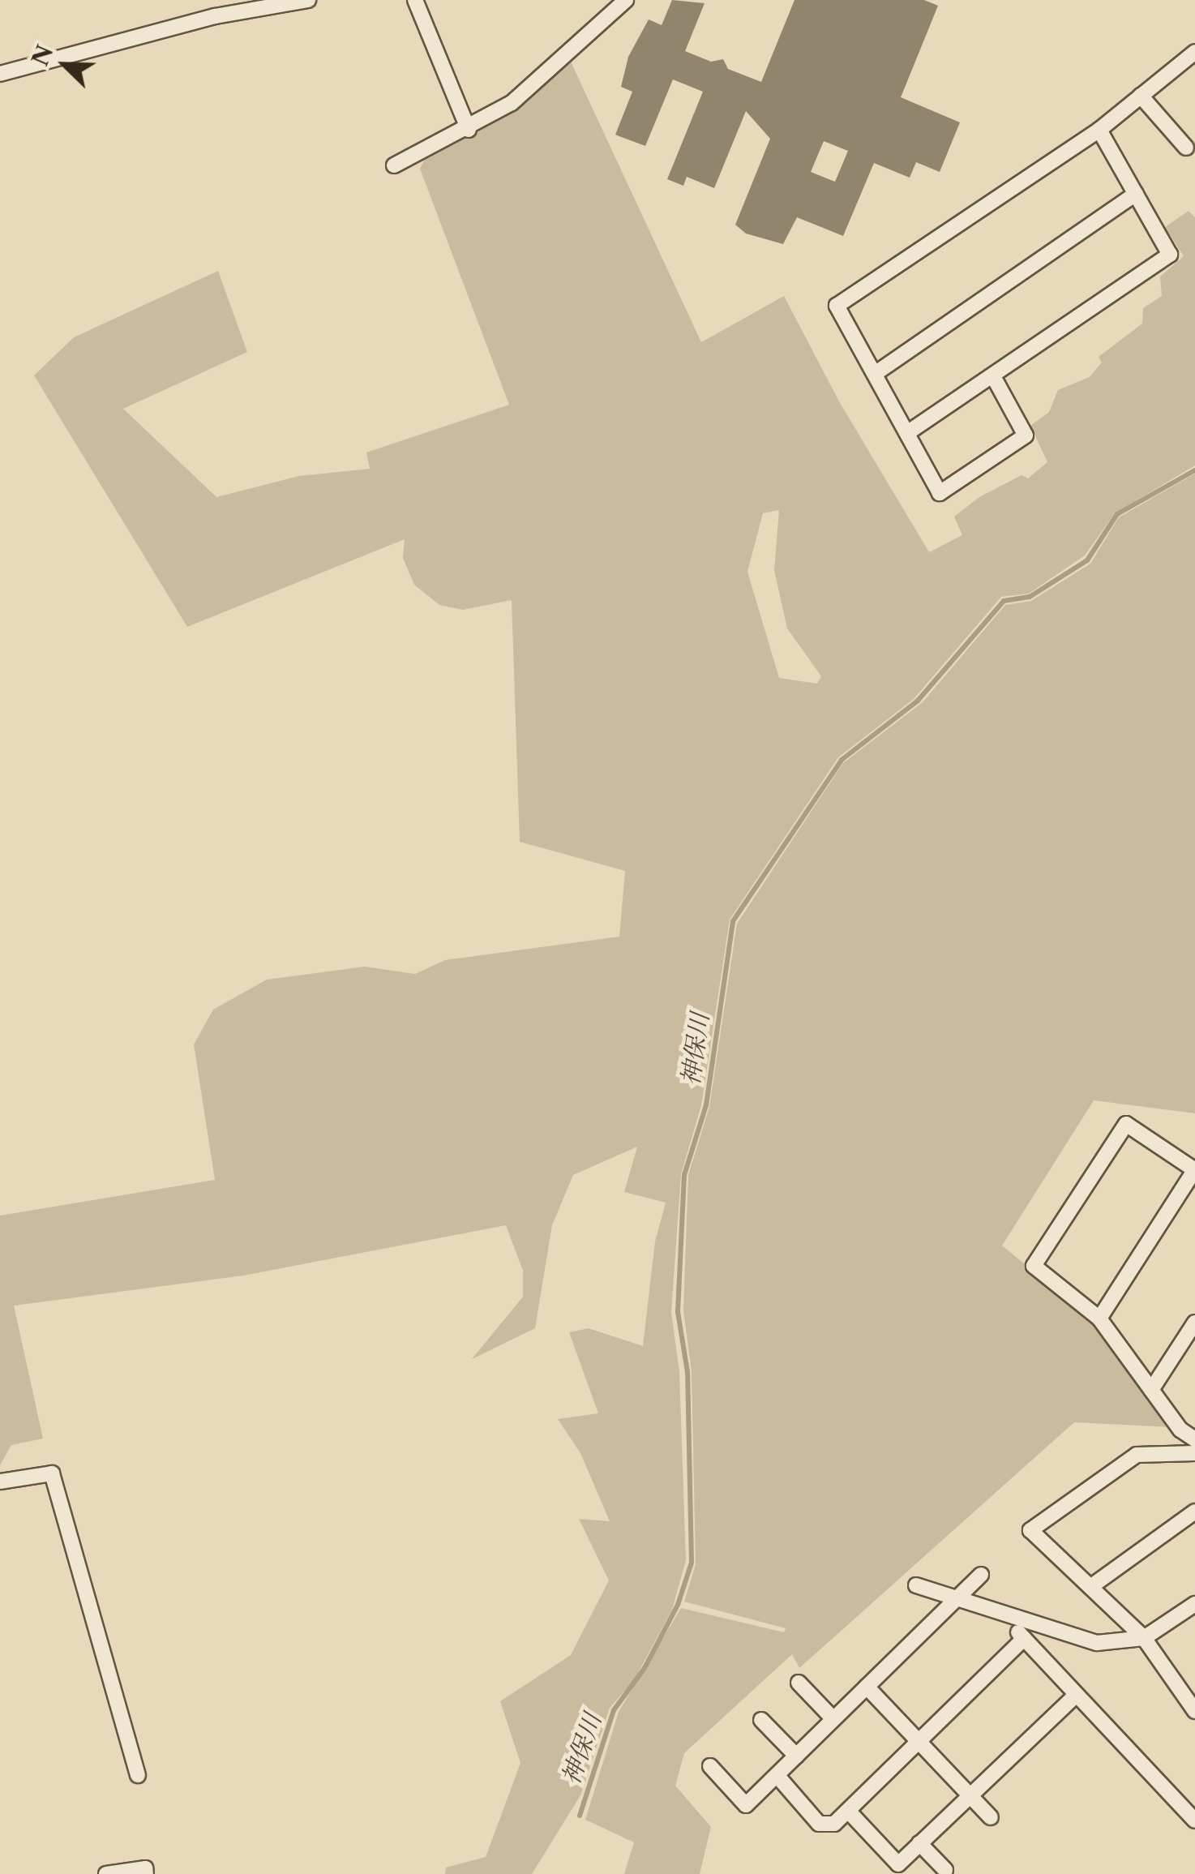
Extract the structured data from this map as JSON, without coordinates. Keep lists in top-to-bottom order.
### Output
{
  "water": ["神保川"],
  "north": "top left"
}
